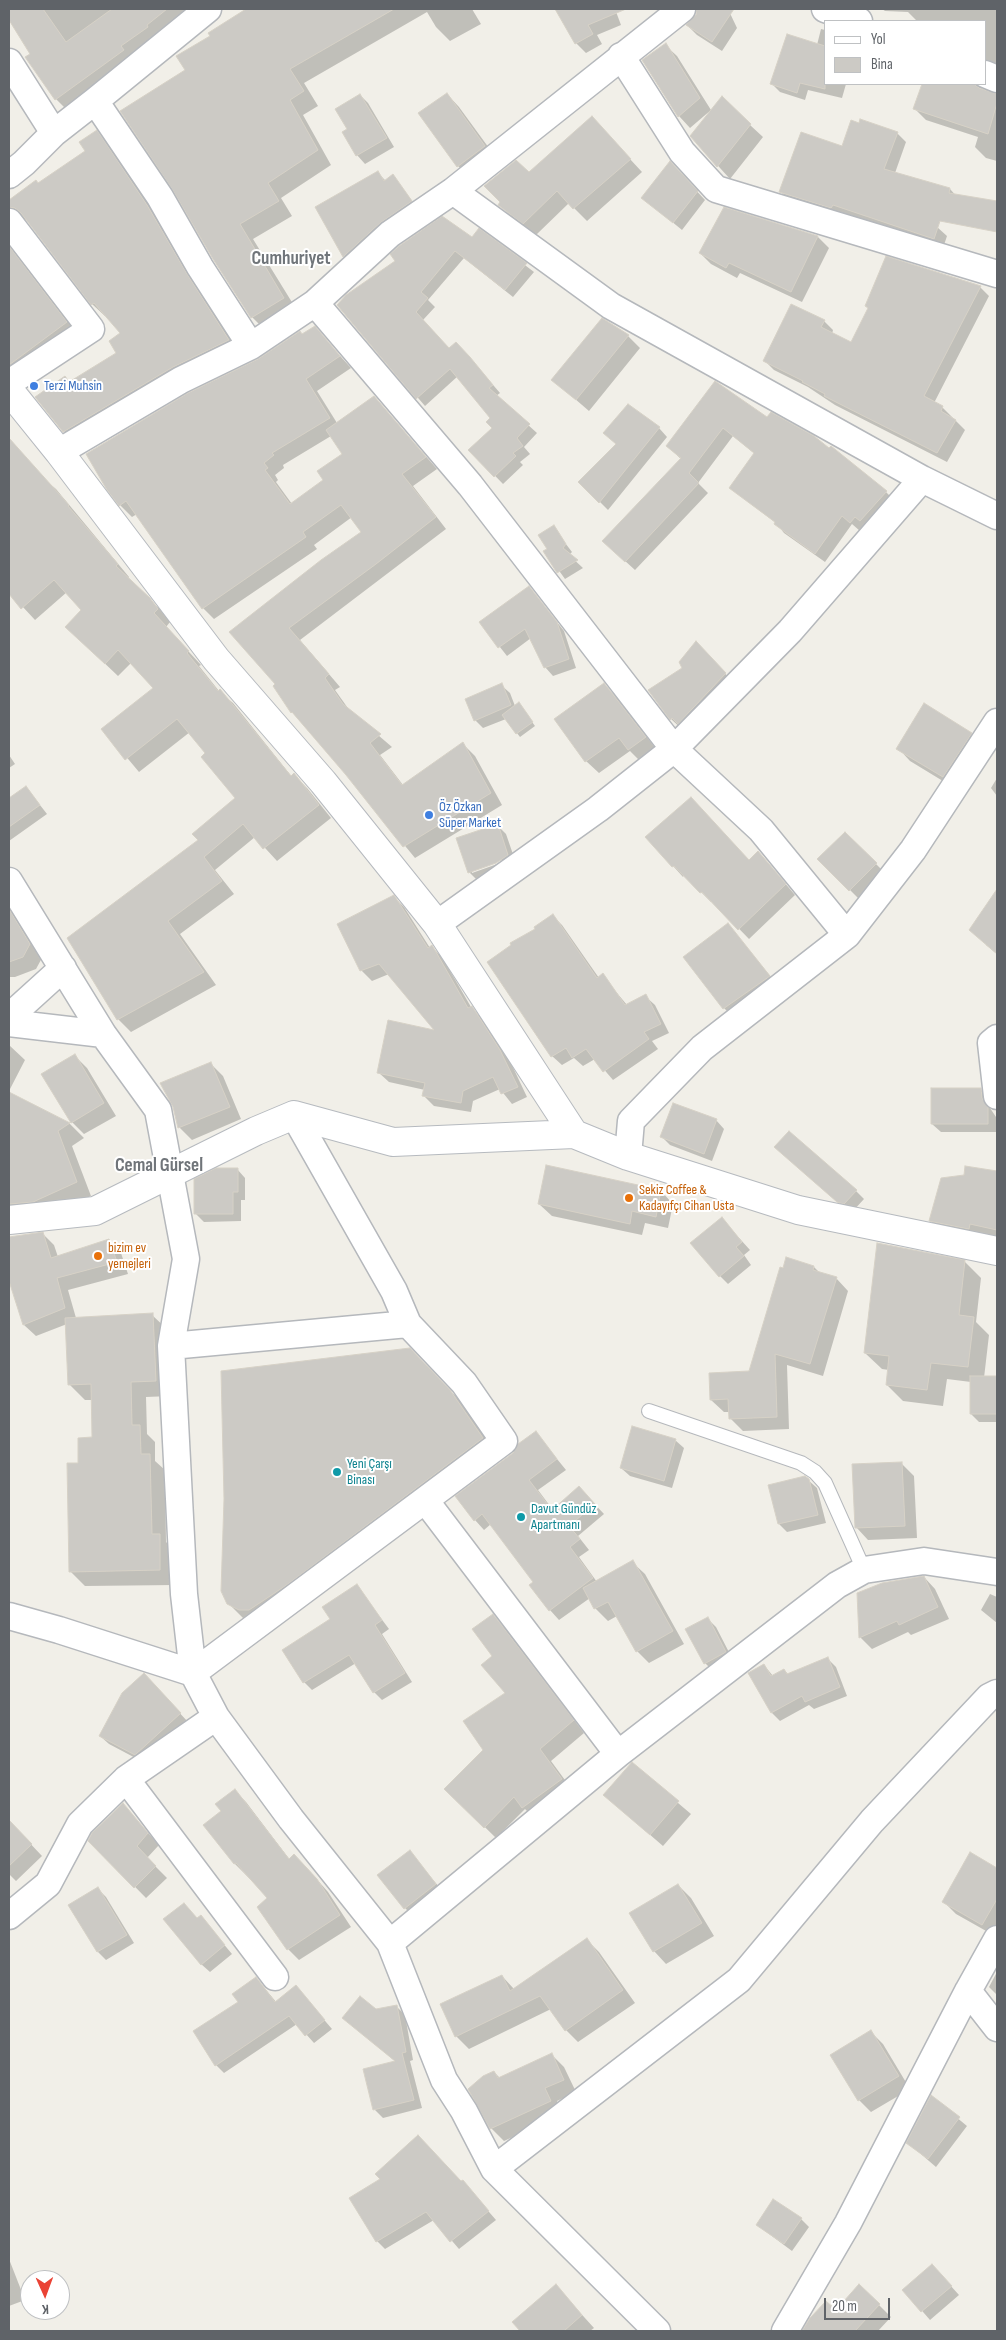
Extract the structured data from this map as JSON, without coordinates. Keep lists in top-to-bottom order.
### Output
{
  "districts": ["Cumhuriyet", "Cemal Gürsel"],
  "places": [
    "Terzi Muhsin",
    "Öz Özkan Süper Market",
    "Sekiz Coffee & Kadayıfçı Cihan Usta",
    "bizim ev yemejleri",
    "Yeni Çarşı Binası",
    "Davut Gündüz Apartmanı"
  ],
  "legend": ["Yol", "Bina"],
  "scale_bar": "20 m",
  "north": "bottom"
}
